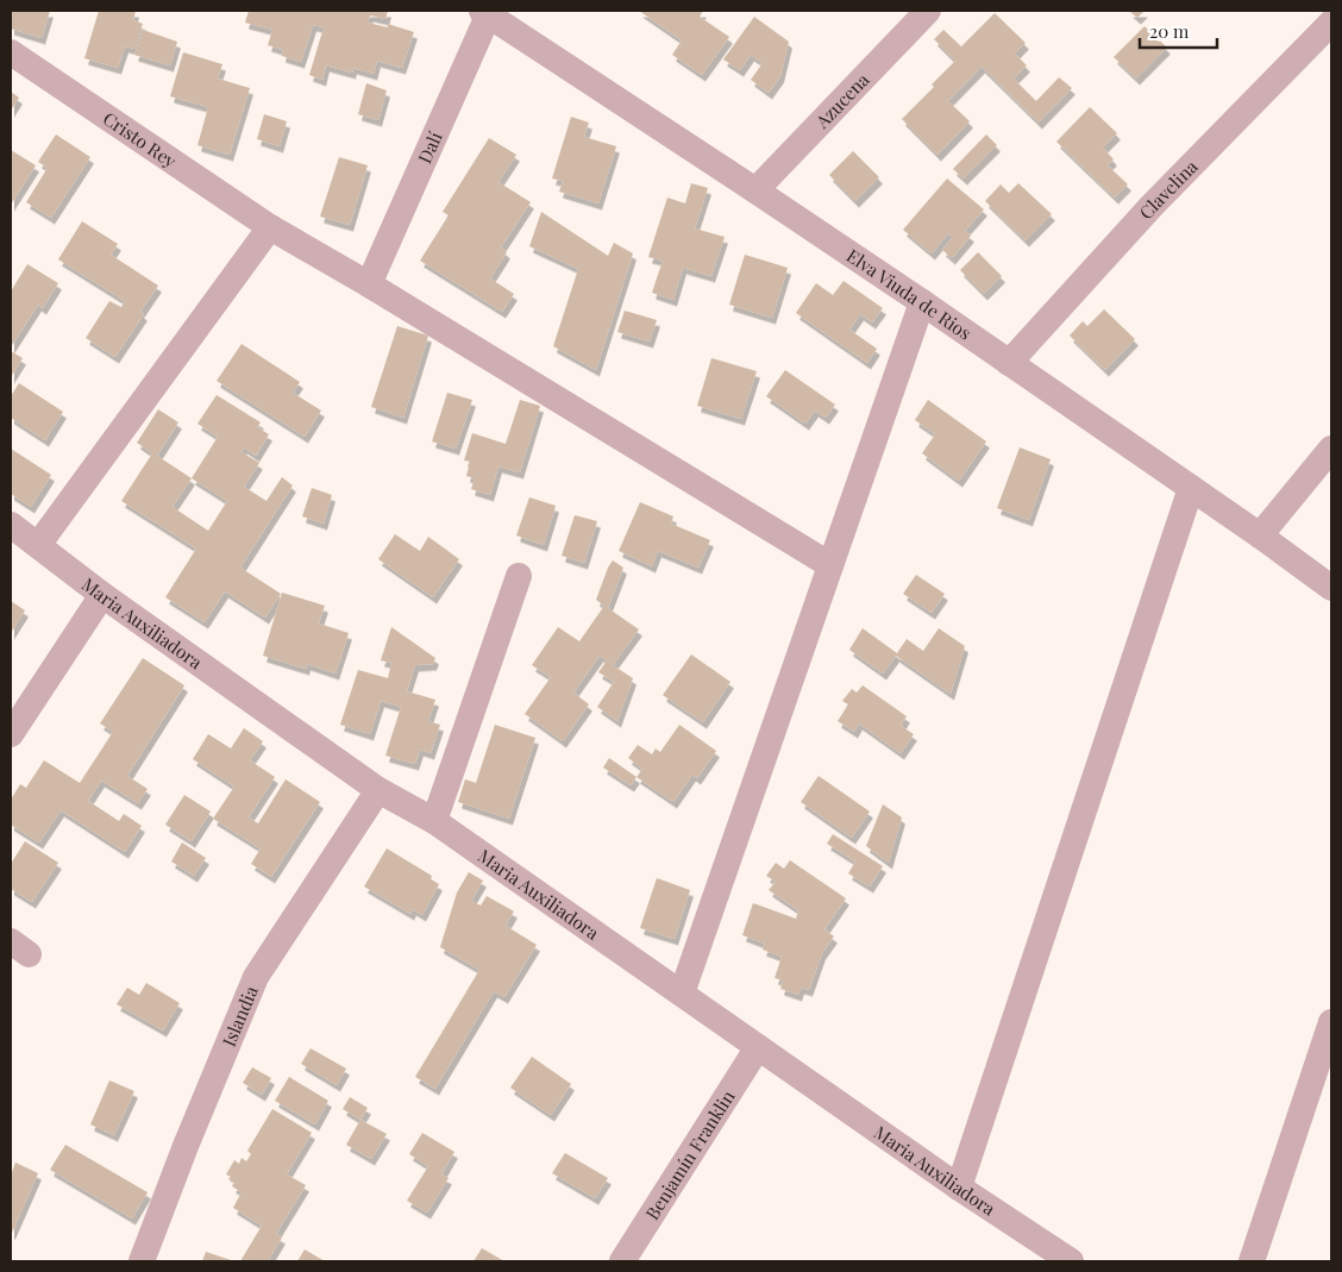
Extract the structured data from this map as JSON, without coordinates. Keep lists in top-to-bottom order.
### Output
{
  "streets": {
    "street": [
      "Azucena",
      "Cristo Rey",
      "Dalí",
      "Clavelina",
      "Elva Viuda de Rios",
      "Maria Auxiliadora",
      "Islandia",
      "Benjamín Franklin"
    ]
  },
  "crossings": [
    ["Azucena", "Elva Viuda de Rios"],
    ["Cristo Rey", "Dalí"],
    ["Dalí", "Elva Viuda de Rios"],
    ["Clavelina", "Elva Viuda de Rios"],
    ["Maria Auxiliadora", "Islandia"],
    ["Maria Auxiliadora", "Benjamín Franklin"]
  ],
  "scale_bar": "20 m"
}
